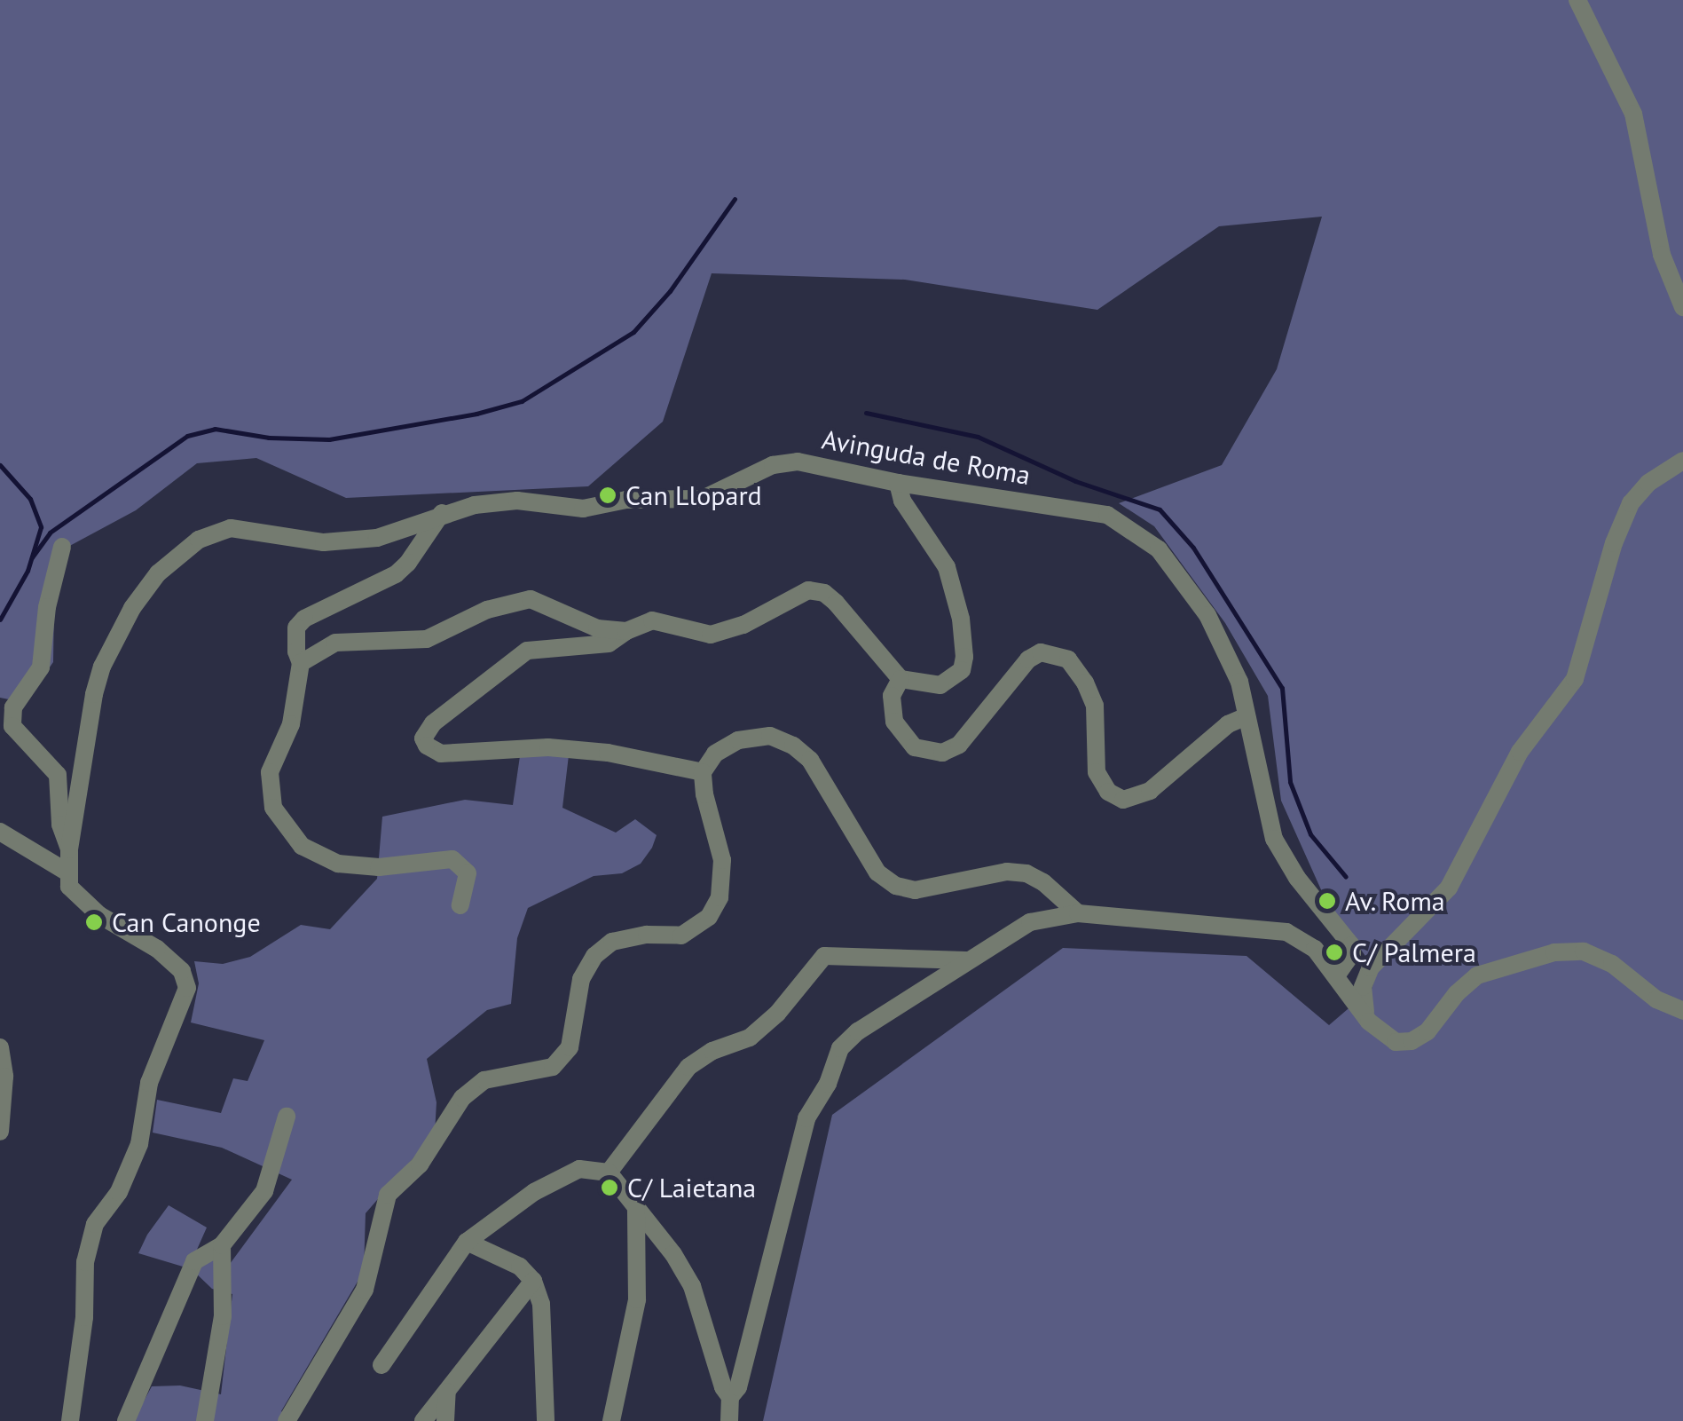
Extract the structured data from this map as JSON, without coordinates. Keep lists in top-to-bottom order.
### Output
{
  "streets": {
    "street": ["Avinguda de Roma"]
  },
  "places": [
    "Can Llopard",
    "Av. Roma",
    "Can Canonge",
    "C/ Palmera",
    "C/ Laietana"
  ]
}
